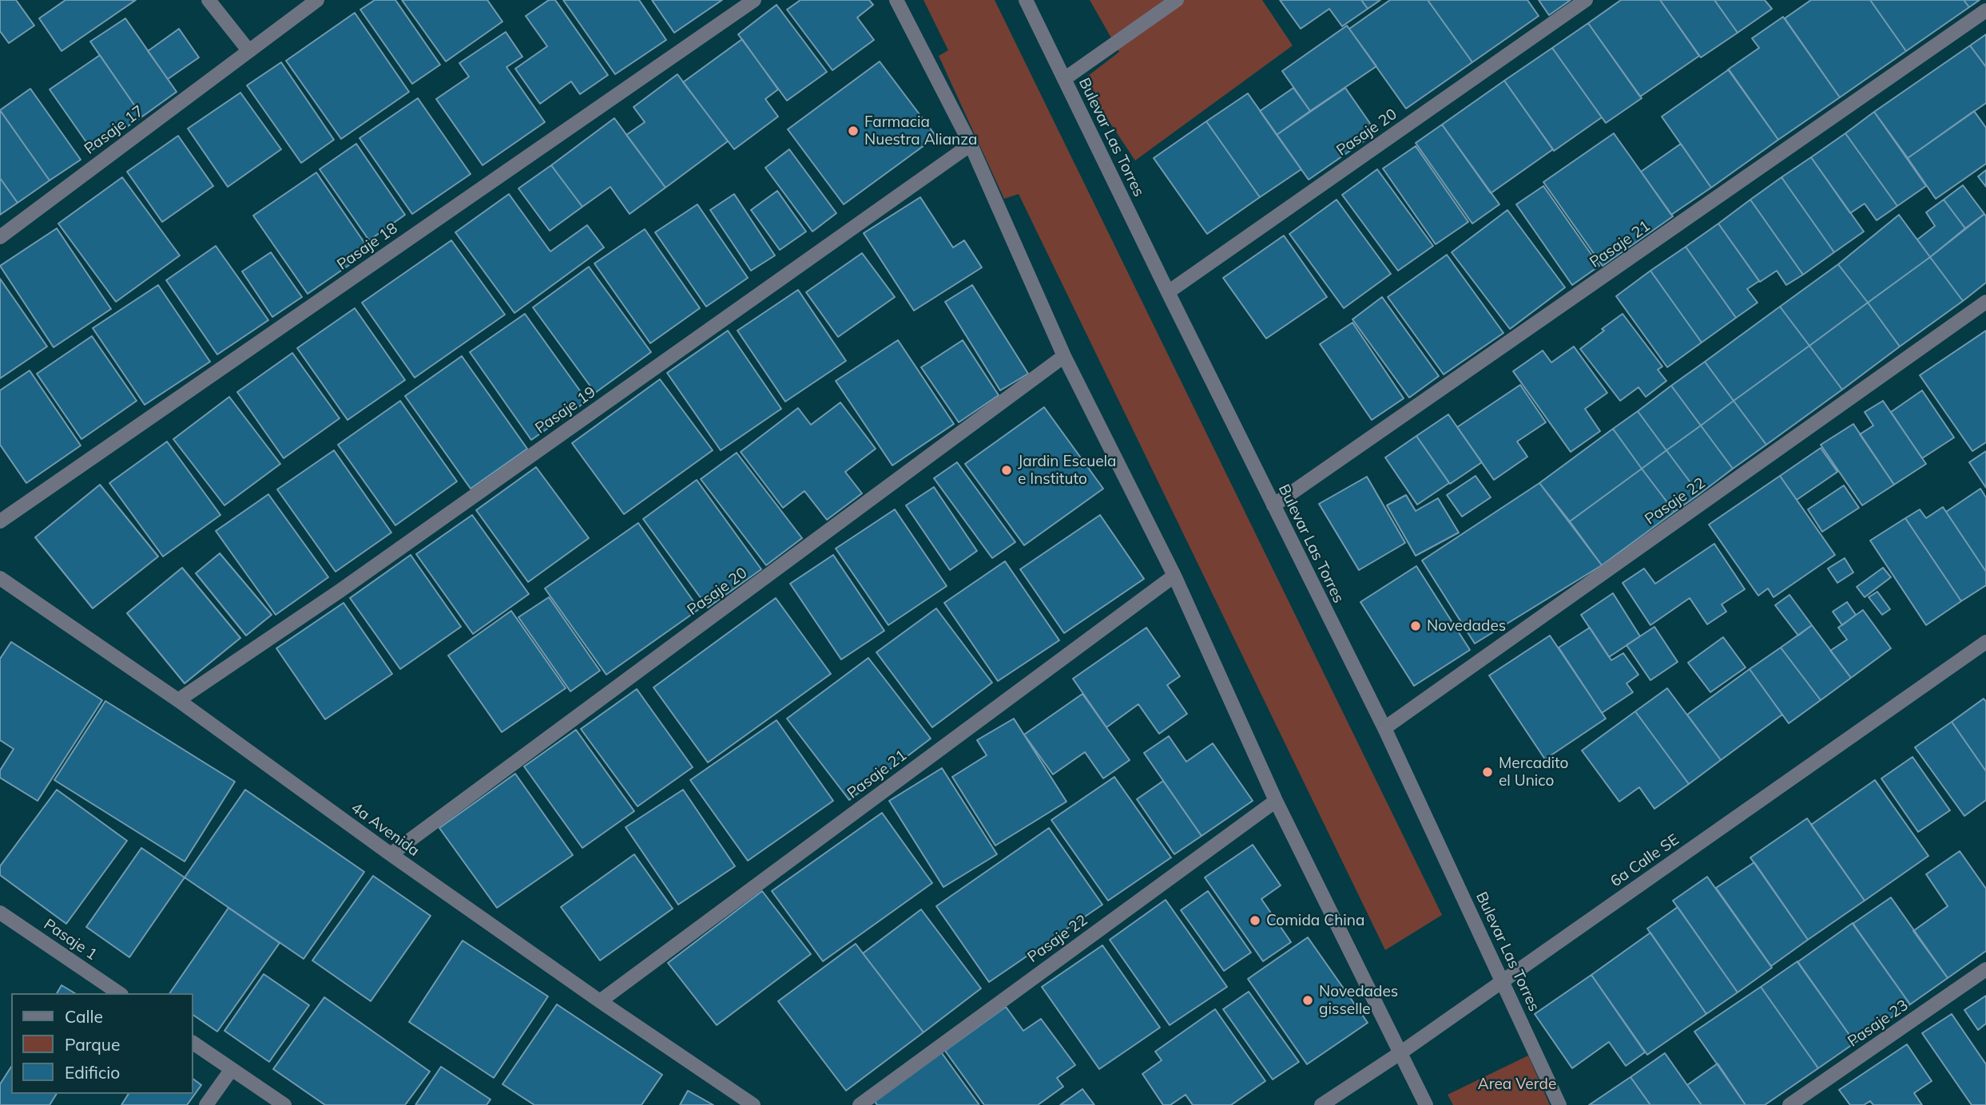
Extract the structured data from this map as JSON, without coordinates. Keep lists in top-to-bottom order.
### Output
{
  "streets": {
    "street": [
      "Pasaje 17",
      "Pasaje 20",
      "Bulevar Las Torres",
      "Pasaje 21",
      "Pasaje 18",
      "Pasaje 19",
      "Pasaje 22",
      "4a Avenida",
      "6a Calle SE",
      "Pasaje 1",
      "Pasaje 23"
    ]
  },
  "crossings": [
    ["Pasaje 20", "Bulevar Las Torres"],
    ["Pasaje 20", "4a Avenida"],
    ["Bulevar Las Torres", "Pasaje 21"],
    ["Bulevar Las Torres", "Pasaje 22"],
    ["Bulevar Las Torres", "6a Calle SE"],
    ["Pasaje 21", "4a Avenida"],
    ["Pasaje 19", "4a Avenida"]
  ],
  "parks": ["Area Verde"],
  "places": [
    "Farmacia Nuestra Alianza",
    "Jardin Escuela e Instituto",
    "Novedades",
    "Mercadito el Unico",
    "Comida China",
    "Novedades gisselle"
  ],
  "legend": ["Calle", "Parque", "Edificio"]
}
